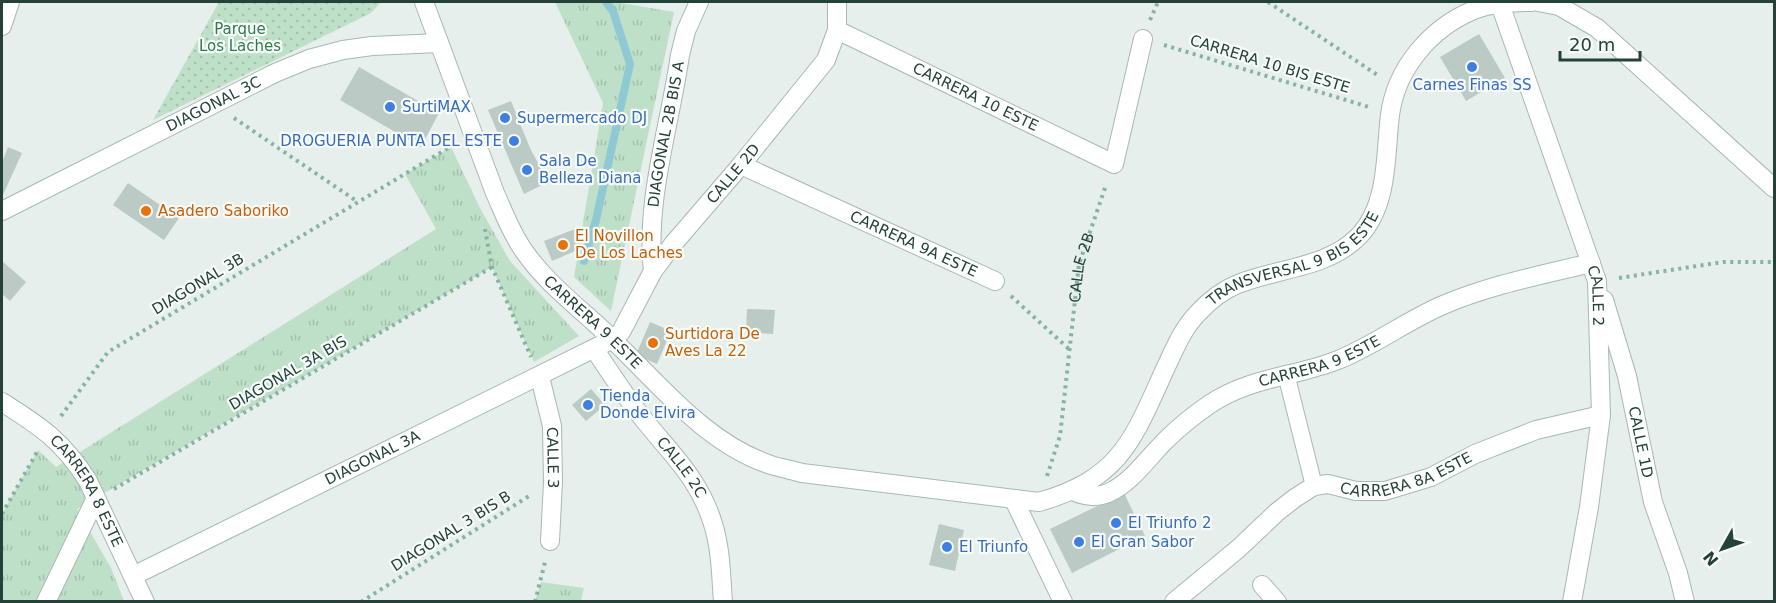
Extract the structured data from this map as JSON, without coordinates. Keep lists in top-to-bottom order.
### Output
{
  "streets": {
    "street": [
      "CARRERA 10 ESTE",
      "DIAGONAL 3C",
      "DIAGONAL 2B BIS A",
      "CALLE 2D",
      "CARRERA 9A ESTE",
      "TRANSVERSAL 9 BIS ESTE",
      "CALLE 2",
      "CARRERA 9 ESTE",
      "CALLE 1D",
      "DIAGONAL 3A",
      "CALLE 3",
      "CALLE 2C",
      "CARRERA 8A ESTE",
      "CARRERA 8 ESTE"
    ],
    "path": [
      "CARRERA 10 BIS ESTE",
      "CALLE 2B",
      "DIAGONAL 3B",
      "DIAGONAL 3A BIS",
      "DIAGONAL 3 BIS B"
    ]
  },
  "crossings": [
    ["CARRERA 10 BIS ESTE", "TRANSVERSAL 9 BIS ESTE"],
    ["CARRERA 10 ESTE", "CALLE 2D"],
    ["CARRERA 10 ESTE", "CALLE 2B"],
    ["DIAGONAL 3C", "CARRERA 9 ESTE"],
    ["DIAGONAL 2B BIS A", "CALLE 2D"],
    ["CALLE 2D", "CARRERA 9A ESTE"],
    ["CALLE 2D", "CARRERA 9 ESTE"],
    ["CALLE 2D", "DIAGONAL 3A"],
    ["CARRERA 9A ESTE", "CALLE 2B"],
    ["TRANSVERSAL 9 BIS ESTE", "CALLE 2B"],
    ["TRANSVERSAL 9 BIS ESTE", "CALLE 2"],
    ["TRANSVERSAL 9 BIS ESTE", "CARRERA 9 ESTE"],
    ["DIAGONAL 3B", "CARRERA 8 ESTE"],
    ["CALLE 2", "CARRERA 9 ESTE"],
    ["CALLE 2", "CALLE 1D"],
    ["CALLE 2", "CARRERA 8A ESTE"],
    ["CARRERA 9 ESTE", "DIAGONAL 3A"],
    ["DIAGONAL 3A BIS", "CARRERA 8 ESTE"],
    ["DIAGONAL 3A", "CALLE 3"],
    ["DIAGONAL 3A", "CALLE 2C"],
    ["DIAGONAL 3A", "CARRERA 8 ESTE"],
    ["CALLE 3", "DIAGONAL 3 BIS B"]
  ],
  "parks": ["Parque Los Laches"],
  "places": [
    "Carnes Finas SS",
    "SurtiMAX",
    "Supermercado DJ",
    "DROGUERIA PUNTA DEL ESTE",
    "Sala De Belleza Diana",
    "Asadero Saboriko",
    "El Novillon De Los Laches",
    "Surtidora De Aves La 22",
    "Tienda Donde Elvira",
    "El Triunfo 2",
    "El Gran Sabor",
    "El Triunfo"
  ],
  "scale_bar": "20 m",
  "north": "bottom left"
}
